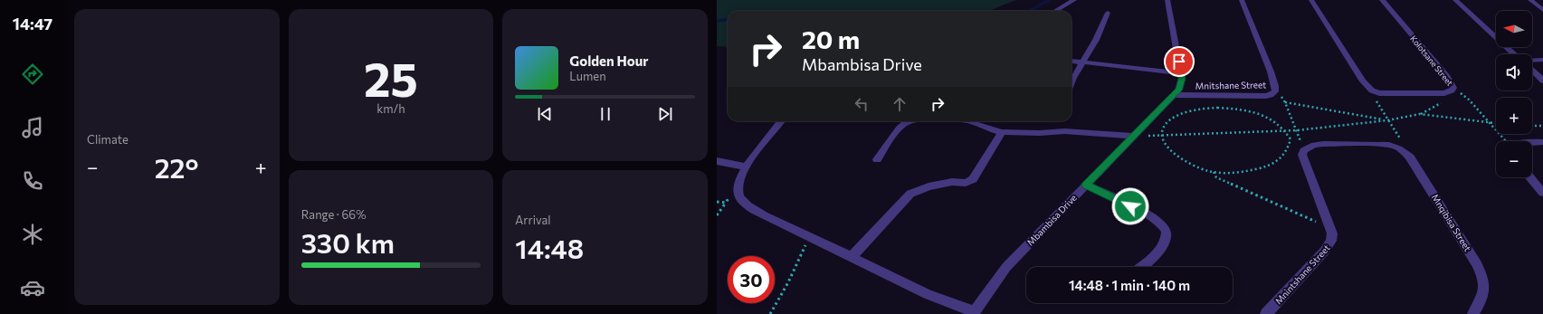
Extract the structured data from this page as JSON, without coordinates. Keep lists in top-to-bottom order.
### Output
{
  "streets": {
    "street": [
      "Kolotsane Street",
      "Mnitshane Street",
      "Mbambisa Drive",
      "Mnqibisa Street",
      "Mnintshane Street"
    ]
  },
  "crossings": [
    ["Mnitshane Street", "Mbambisa Drive"]
  ],
  "north": "left",
  "page": {
    "tabs": "14:47",
    "tile": [
      "Climate",
      ["25", "km/h"],
      ["Range · 66%", "330 km"],
      ["Arrival", "14:48"]
    ],
    "map_buttons": ["+", "−"],
    "turn": ["20 m", "Mbambisa Drive"],
    "song": ["Golden Hour", "Lumen"],
    "heat": ["−", "22°", "+"],
    "limit": "30",
    "trip": "14:48 · 1 min · 140 m"
  }
}
